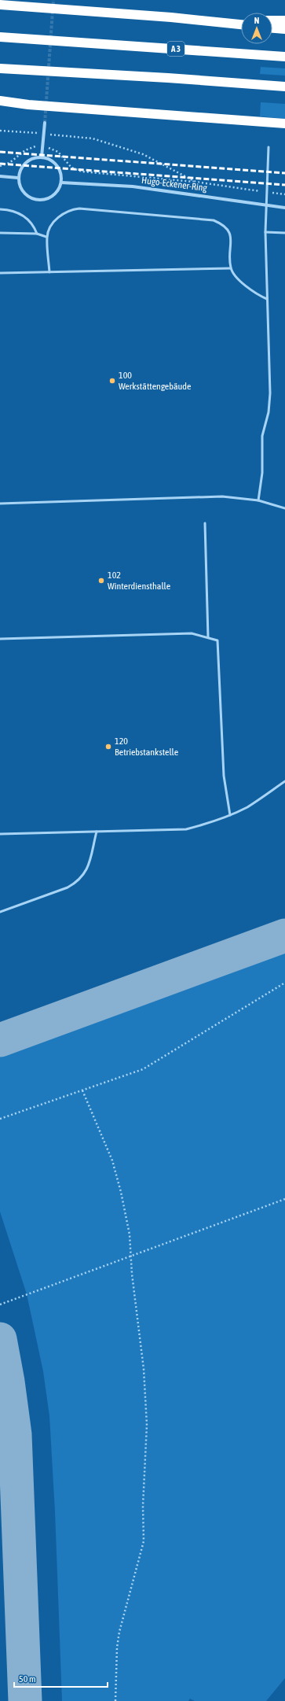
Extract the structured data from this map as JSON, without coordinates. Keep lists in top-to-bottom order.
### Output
{
  "streets": {
    "highway": ["A 3"],
    "street": ["Hugo-Eckener-Ring"]
  },
  "places": ["100 Werkstättengebäude", "102 Winterdiensthalle", "120 Betriebstankstelle"],
  "scale_bar": "50 m",
  "north": "top"
}
